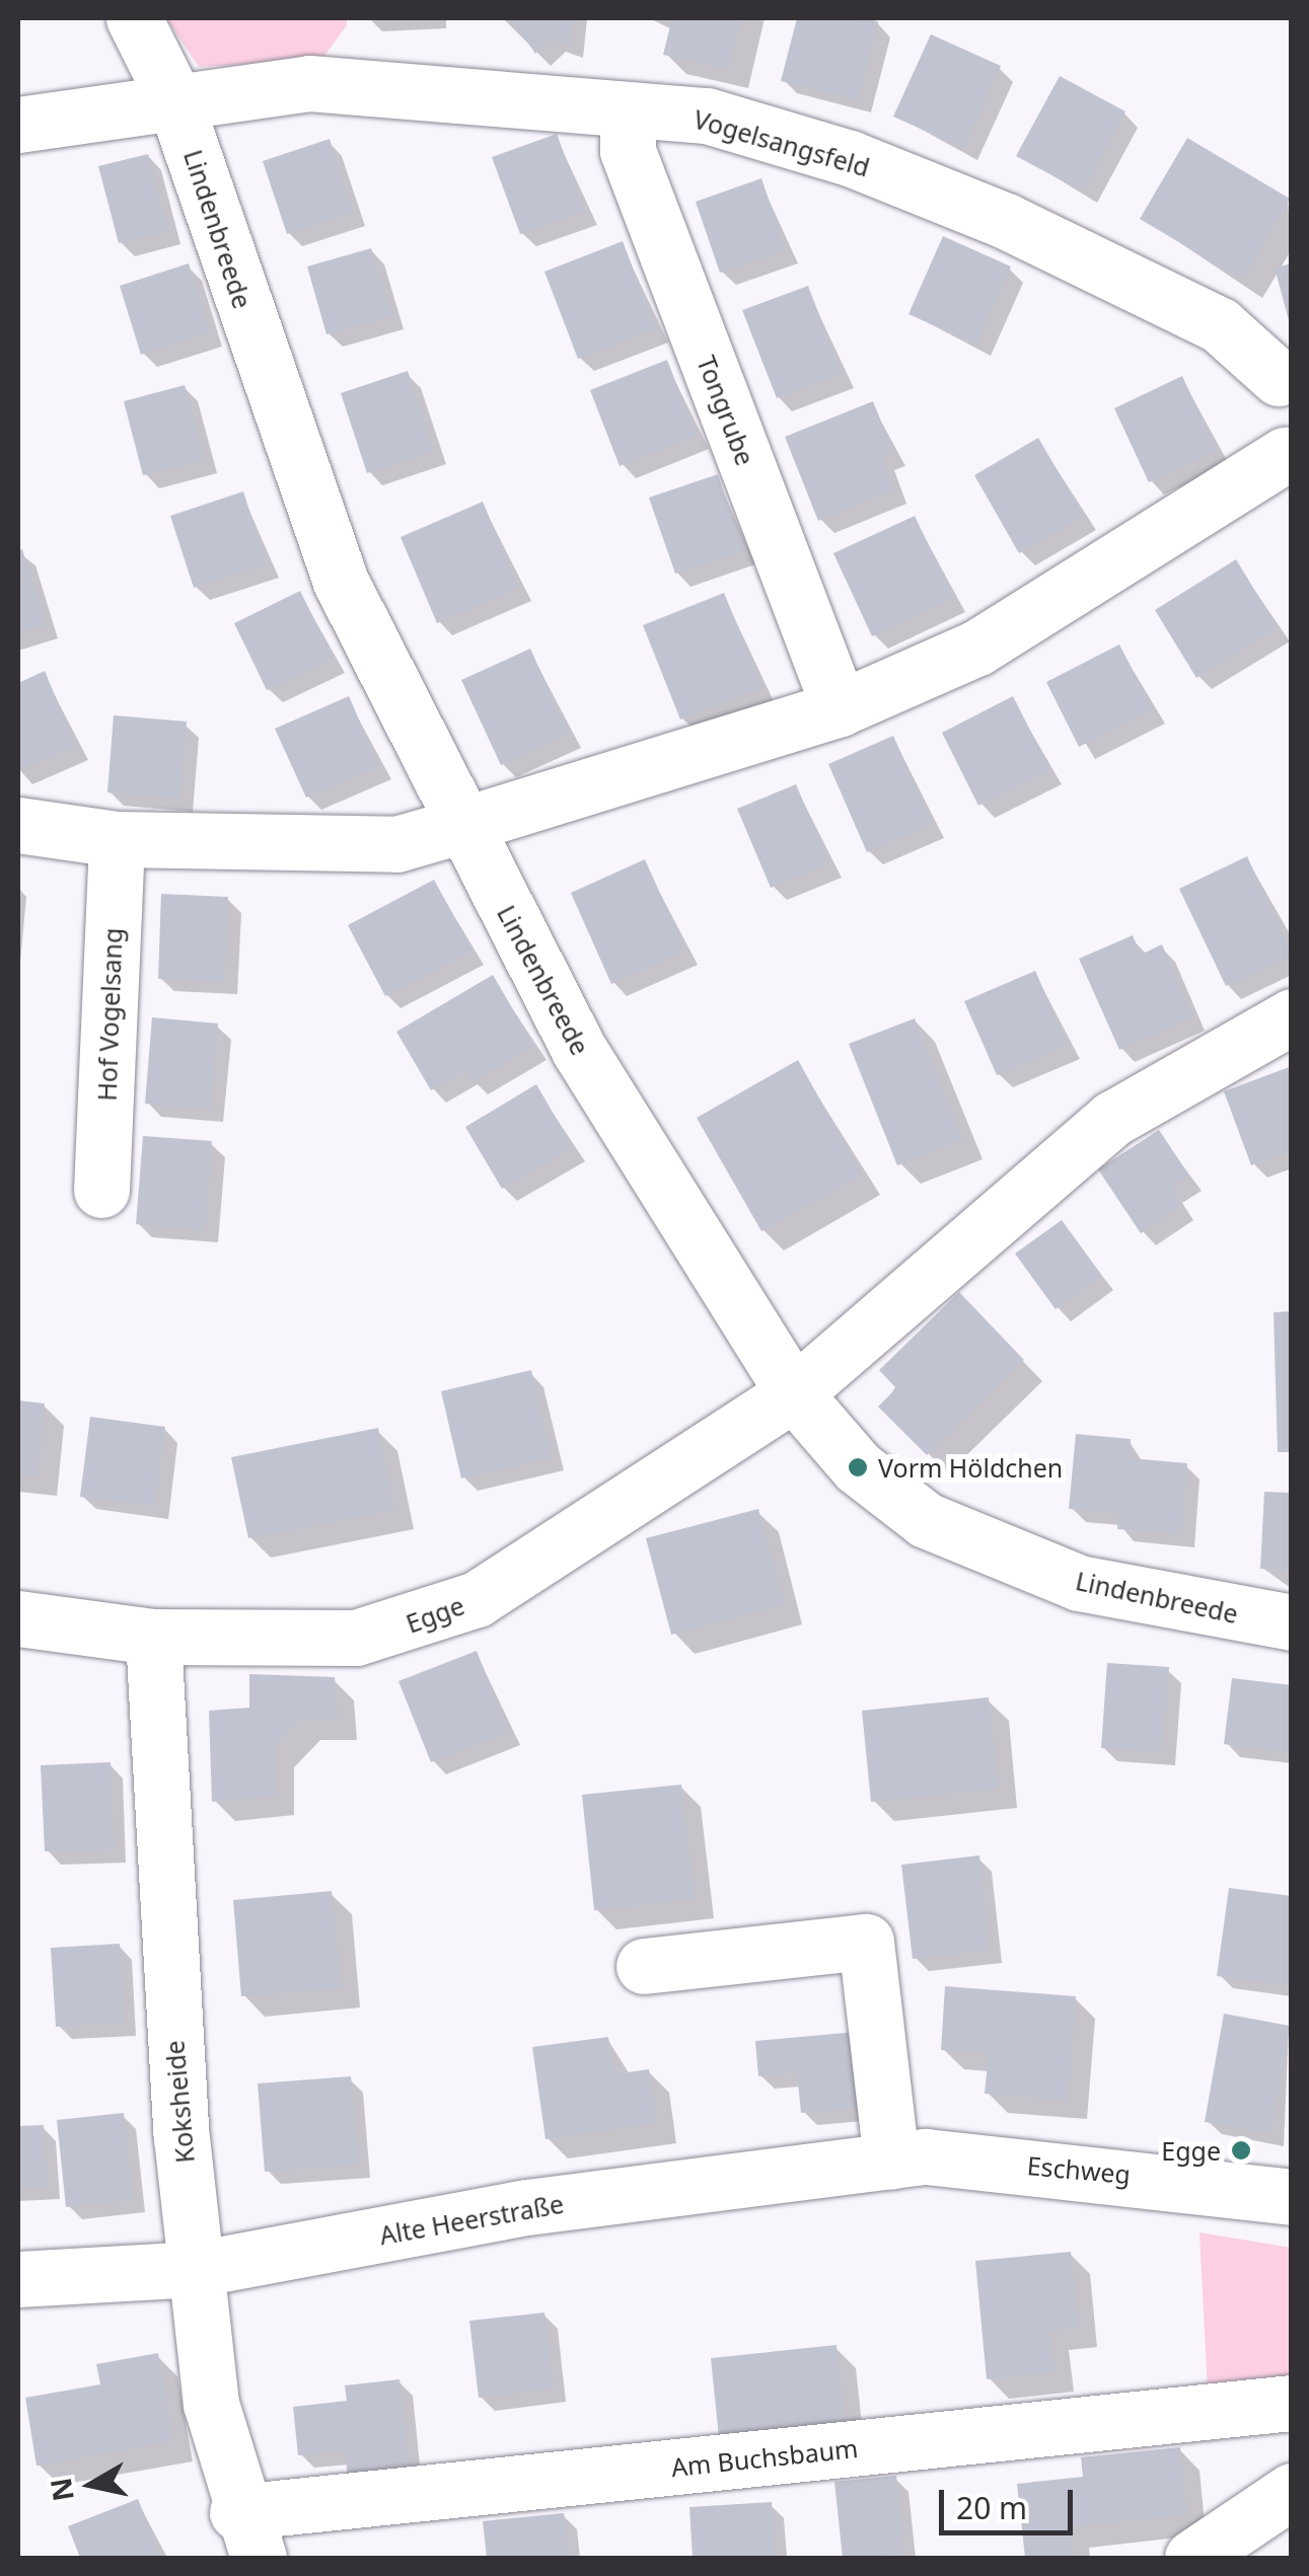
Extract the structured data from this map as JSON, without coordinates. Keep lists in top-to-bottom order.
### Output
{
  "streets": {
    "street": [
      "Vogelsangsfeld",
      "Lindenbreede",
      "Tongrube",
      "Hof Vogelsang",
      "Egge",
      "Koksheide",
      "Eschweg",
      "Alte Heerstraße",
      "Am Buchsbaum"
    ]
  },
  "crossings": [
    ["Vogelsangsfeld", "Lindenbreede"],
    ["Vogelsangsfeld", "Tongrube"],
    ["Lindenbreede", "Egge"],
    ["Egge", "Koksheide"],
    ["Koksheide", "Alte Heerstraße"],
    ["Koksheide", "Am Buchsbaum"],
    ["Eschweg", "Alte Heerstraße"]
  ],
  "places": ["Vorm Höldchen", "Egge"],
  "scale_bar": "20 m",
  "north": "left"
}
